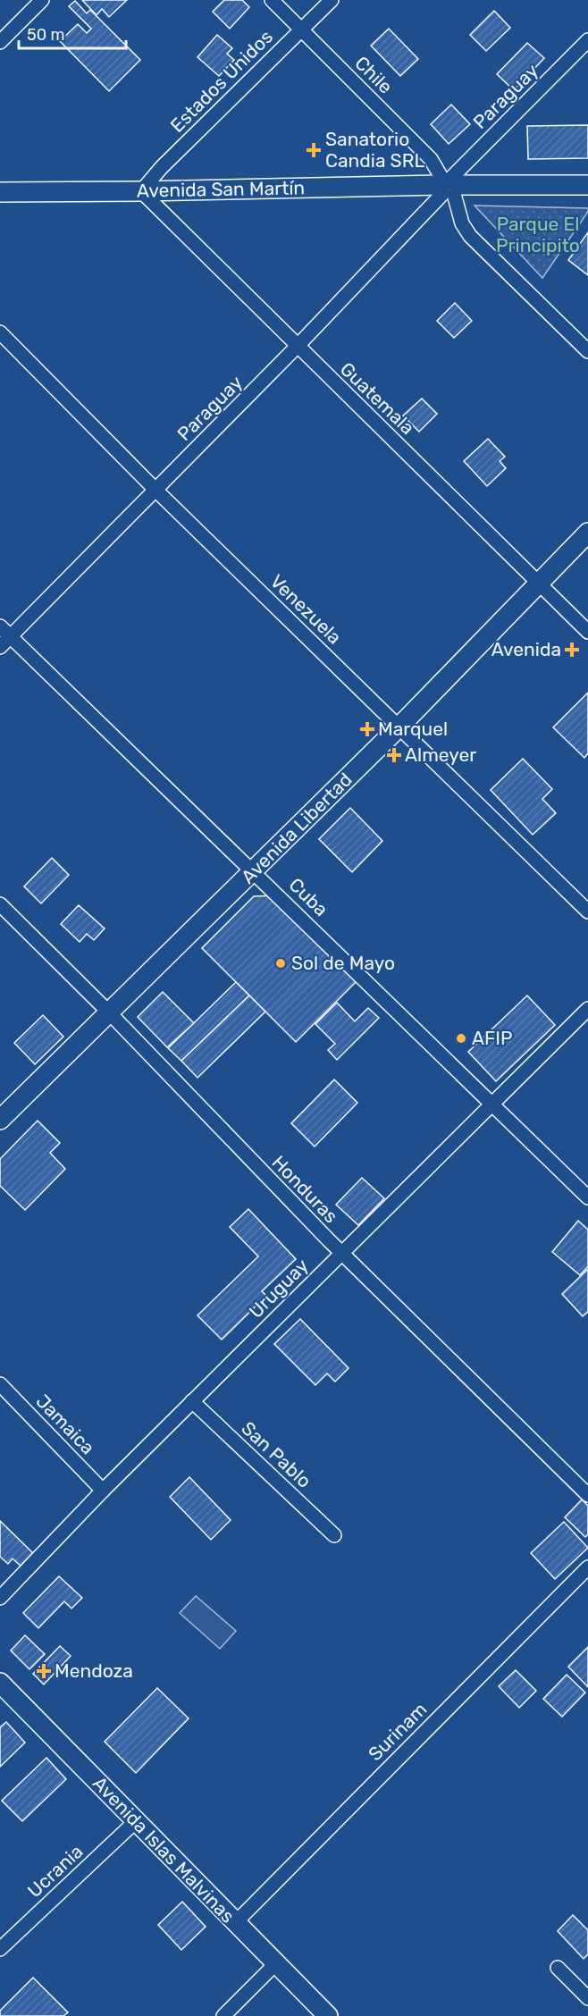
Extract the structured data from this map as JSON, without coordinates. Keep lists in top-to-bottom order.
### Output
{
  "streets": {
    "main road": ["Avenida San Martín", "Avenida Libertad", "Avenida Islas Malvinas"],
    "street": [
      "Chile",
      "Estados Unidos",
      "Paraguay",
      "Guatemala",
      "Venezuela",
      "Cuba",
      "Honduras",
      "Uruguay",
      "Jamaica",
      "San Pablo",
      "Surinam",
      "Ucrania"
    ]
  },
  "crossings": [
    ["Chile", "Estados Unidos"],
    ["Chile", "Paraguay"],
    ["Chile", "Avenida San Martín"],
    ["Estados Unidos", "Avenida San Martín"],
    ["Estados Unidos", "Guatemala"],
    ["Paraguay", "Avenida San Martín"],
    ["Paraguay", "Guatemala"],
    ["Paraguay", "Venezuela"],
    ["Paraguay", "Cuba"],
    ["Avenida San Martín", "Guatemala"],
    ["Guatemala", "Avenida Libertad"],
    ["Venezuela", "Avenida Libertad"],
    ["Avenida Libertad", "Cuba"],
    ["Avenida Libertad", "Honduras"],
    ["Cuba", "Uruguay"],
    ["Honduras", "Uruguay"],
    ["Uruguay", "Jamaica"],
    ["Uruguay", "San Pablo"],
    ["Surinam", "Avenida Islas Malvinas"],
    ["Avenida Islas Malvinas", "Ucrania"]
  ],
  "parks": ["Parque El Principito"],
  "places": {
    "health": [
      "Sanatorio Candia SRL",
      "Avenida",
      "Marquel",
      "Almeyer",
      "Mendoza"
    ],
    "other": ["Sol de Mayo", "AFIP"]
  },
  "scale_bar": "50 m"
}
